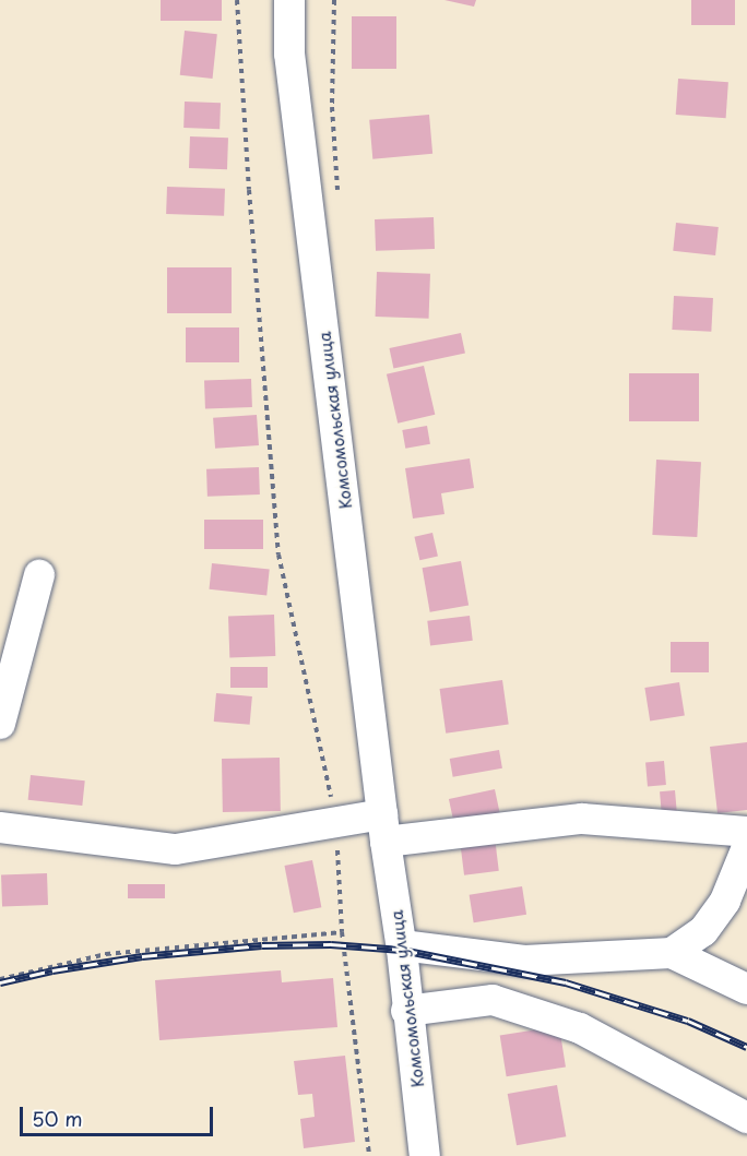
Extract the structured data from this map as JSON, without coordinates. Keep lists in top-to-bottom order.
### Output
{
  "streets": {
    "street": ["Комсомольская улица"]
  },
  "scale_bar": "50 m"
}
